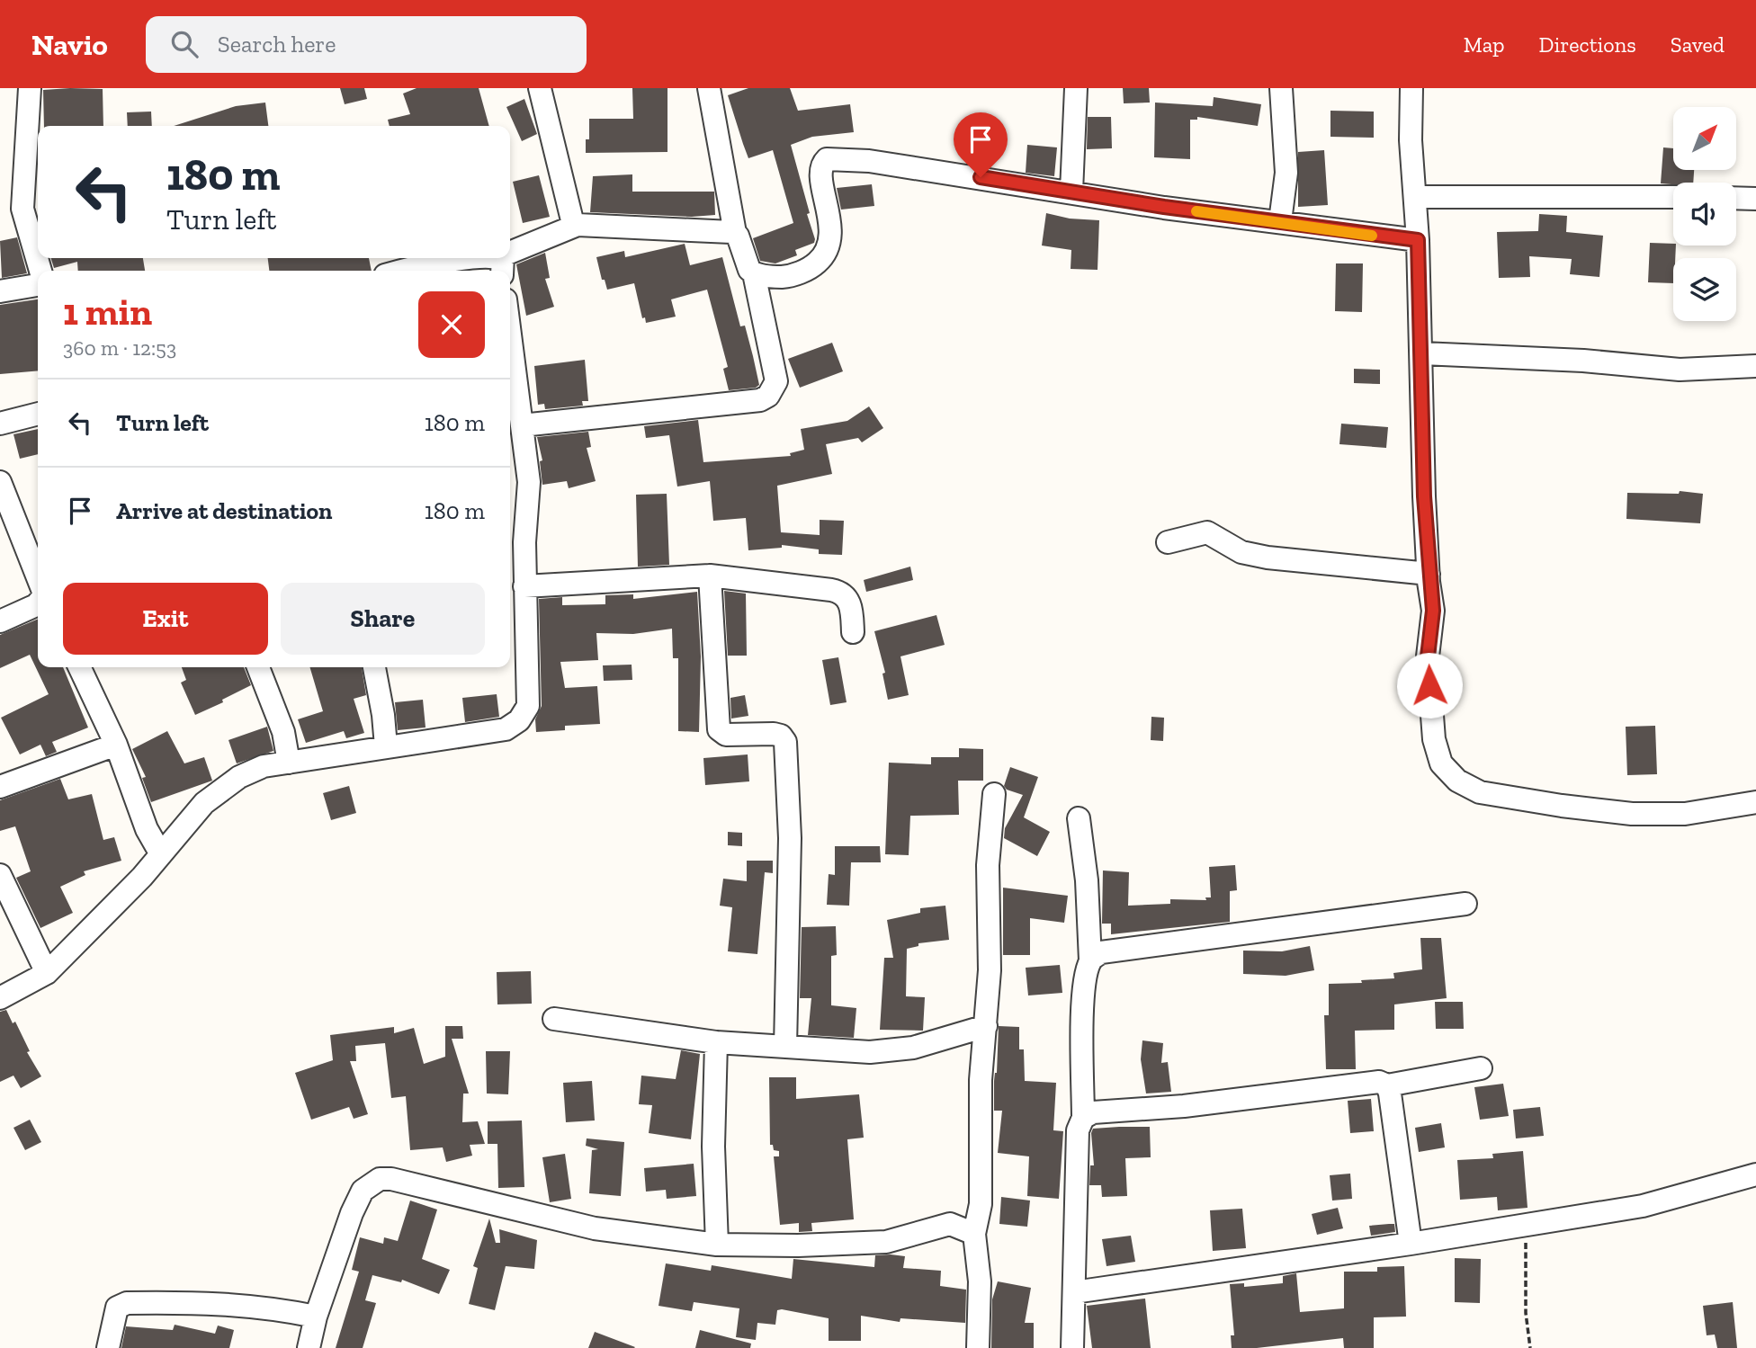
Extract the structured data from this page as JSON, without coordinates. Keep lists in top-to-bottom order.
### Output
{
  "north": "top right",
  "page": {
    "header": "Navio",
    "search": "Search here",
    "nav": ["Map", "Directions", "Saved"],
    "turn": ["180 m", "Turn left"],
    "heading": ["1 min", "360 m · 12:53"],
    "list": [
      {
        "name": "Turn left",
        "value": "180 m"
      },
      {
        "name": "Arrive at destination",
        "value": "180 m"
      }
    ],
    "buttons": ["Exit", "Share"]
  }
}
